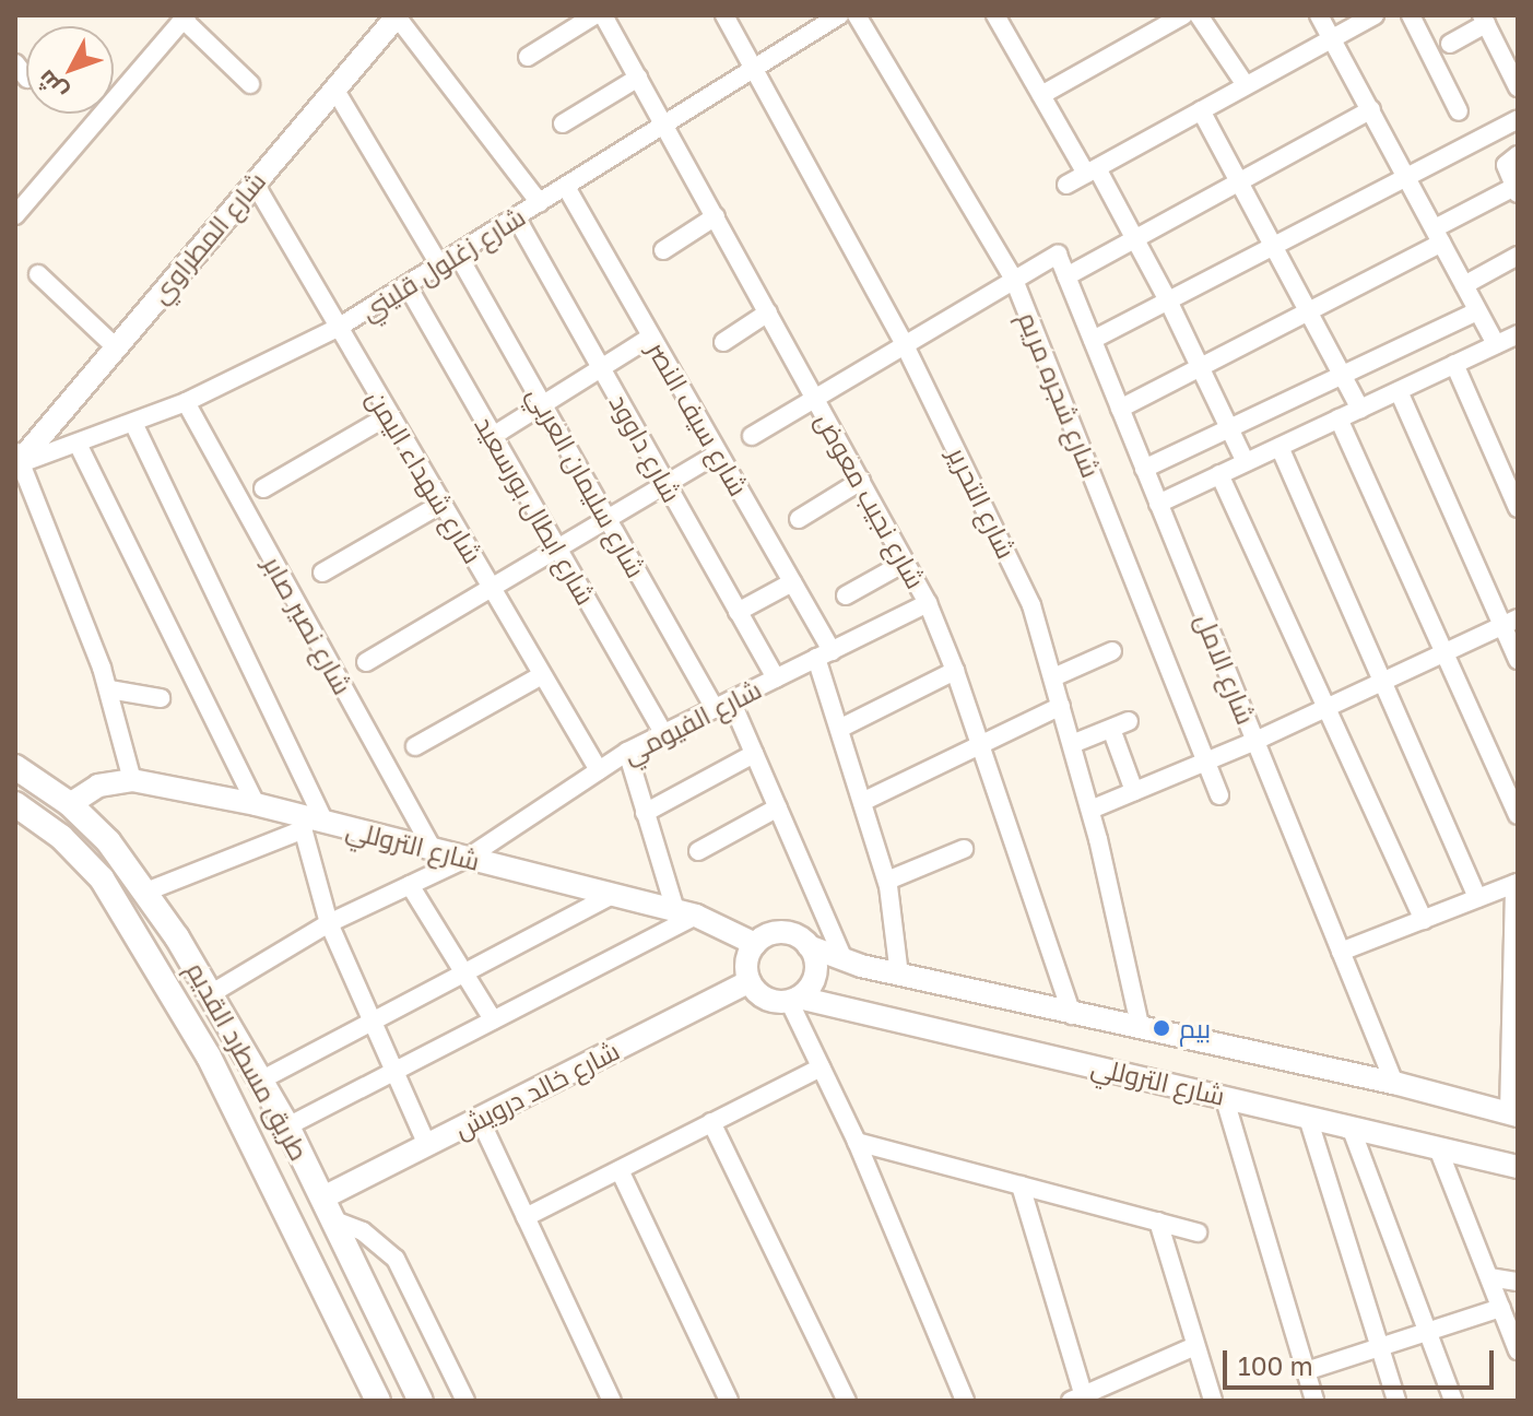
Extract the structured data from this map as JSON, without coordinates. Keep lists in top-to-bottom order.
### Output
{
  "streets": {
    "main road": ["طريق مسطرد القديم"],
    "street": [
      "شارع المطراوي",
      "شارع زغلول قليني",
      "شارع شجره مريم",
      "شارع سيف النصر",
      "شارع داوود",
      "شارع شهداء اليمن",
      "شارع سليمان العربي",
      "شارع نجيب معوض",
      "شارع التحرير",
      "شارع ابطال بورسعيد",
      "شارع نصير صابر",
      "شارع الامل",
      "شارع الفيومي",
      "شارع التروللي",
      "شارع خالد درويش"
    ]
  },
  "crossings": [
    ["شارع المطراوي", "شارع زغلول قليني"],
    ["شارع المطراوي", "شارع شهداء اليمن"],
    ["شارع زغلول قليني", "شارع سيف النصر"],
    ["شارع زغلول قليني", "شارع داوود"],
    ["شارع زغلول قليني", "شارع شهداء اليمن"],
    ["شارع زغلول قليني", "شارع سليمان العربي"],
    ["شارع زغلول قليني", "شارع نجيب معوض"],
    ["شارع زغلول قليني", "شارع التحرير"],
    ["شارع زغلول قليني", "شارع ابطال بورسعيد"],
    ["شارع زغلول قليني", "شارع نصير صابر"],
    ["شارع شجره مريم", "شارع الامل"],
    ["شارع سيف النصر", "شارع الفيومي"],
    ["شارع سيف النصر", "شارع التروللي"],
    ["شارع داوود", "شارع الفيومي"],
    ["شارع شهداء اليمن", "شارع الفيومي"],
    ["شارع سليمان العربي", "شارع الفيومي"],
    ["شارع سليمان العربي", "شارع التروللي"],
    ["شارع نجيب معوض", "شارع الفيومي"],
    ["شارع نجيب معوض", "شارع التروللي"],
    ["شارع التحرير", "شارع التروللي"],
    ["شارع ابطال بورسعيد", "شارع الفيومي"],
    ["شارع نصير صابر", "شارع التروللي"],
    ["شارع الامل", "شارع التروللي"],
    ["شارع الفيومي", "شارع التروللي"],
    ["شارع الفيومي", "طريق مسطرد القديم"],
    ["شارع التروللي", "طريق مسطرد القديم"],
    ["شارع التروللي", "شارع خالد درويش"],
    ["طريق مسطرد القديم", "شارع خالد درويش"]
  ],
  "places": ["بيم"],
  "scale_bar": "100 m",
  "north": "bottom left"
}
